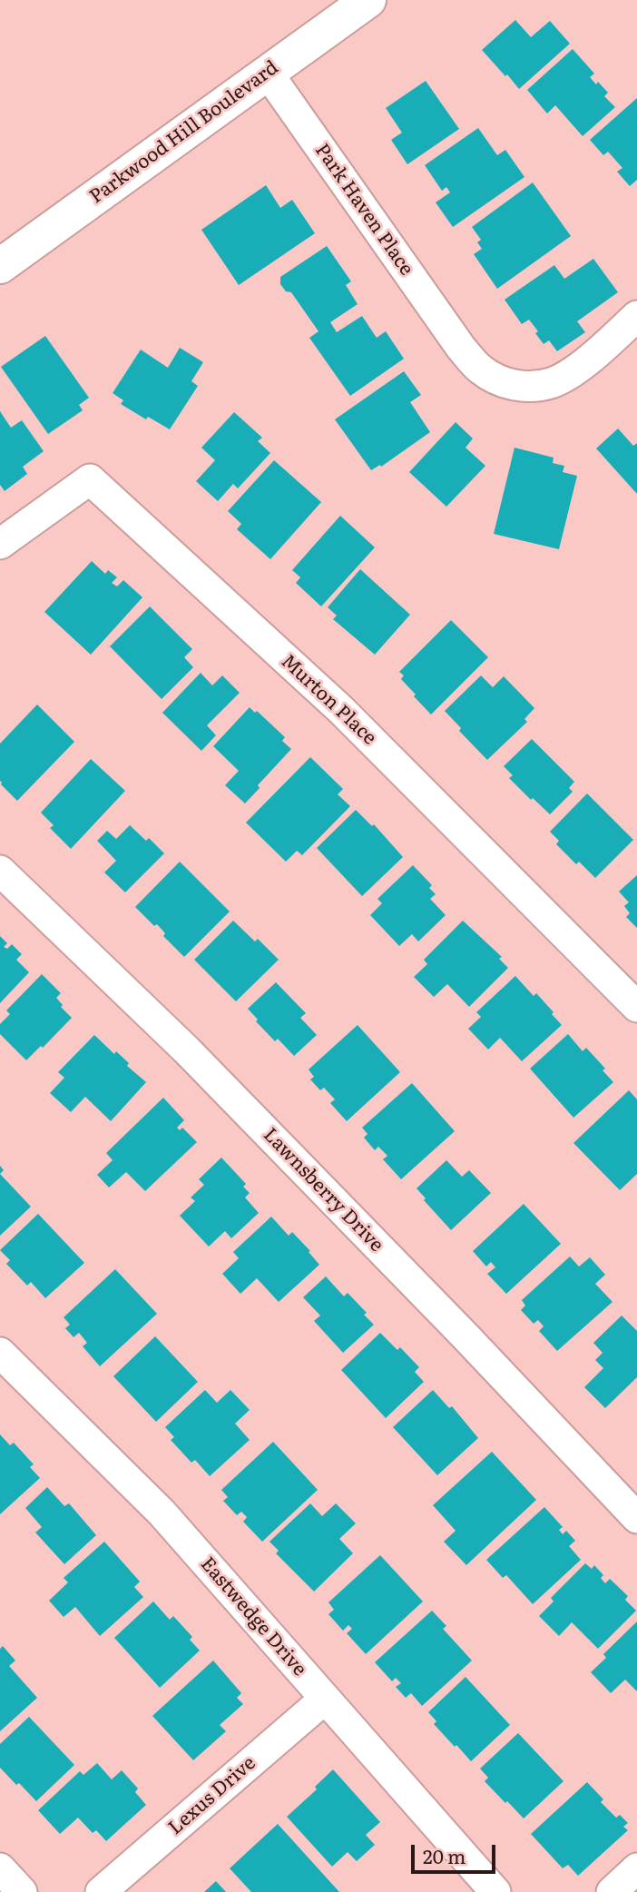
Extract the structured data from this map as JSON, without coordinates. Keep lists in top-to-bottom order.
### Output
{
  "streets": {
    "street": [
      "Parkwood Hill Boulevard",
      "Park Haven Place",
      "Murton Place",
      "Lawnsberry Drive",
      "Eastwedge Drive",
      "Lexus Drive"
    ]
  },
  "crossings": [
    ["Parkwood Hill Boulevard", "Park Haven Place"],
    ["Eastwedge Drive", "Lexus Drive"]
  ],
  "scale_bar": "20 m"
}
